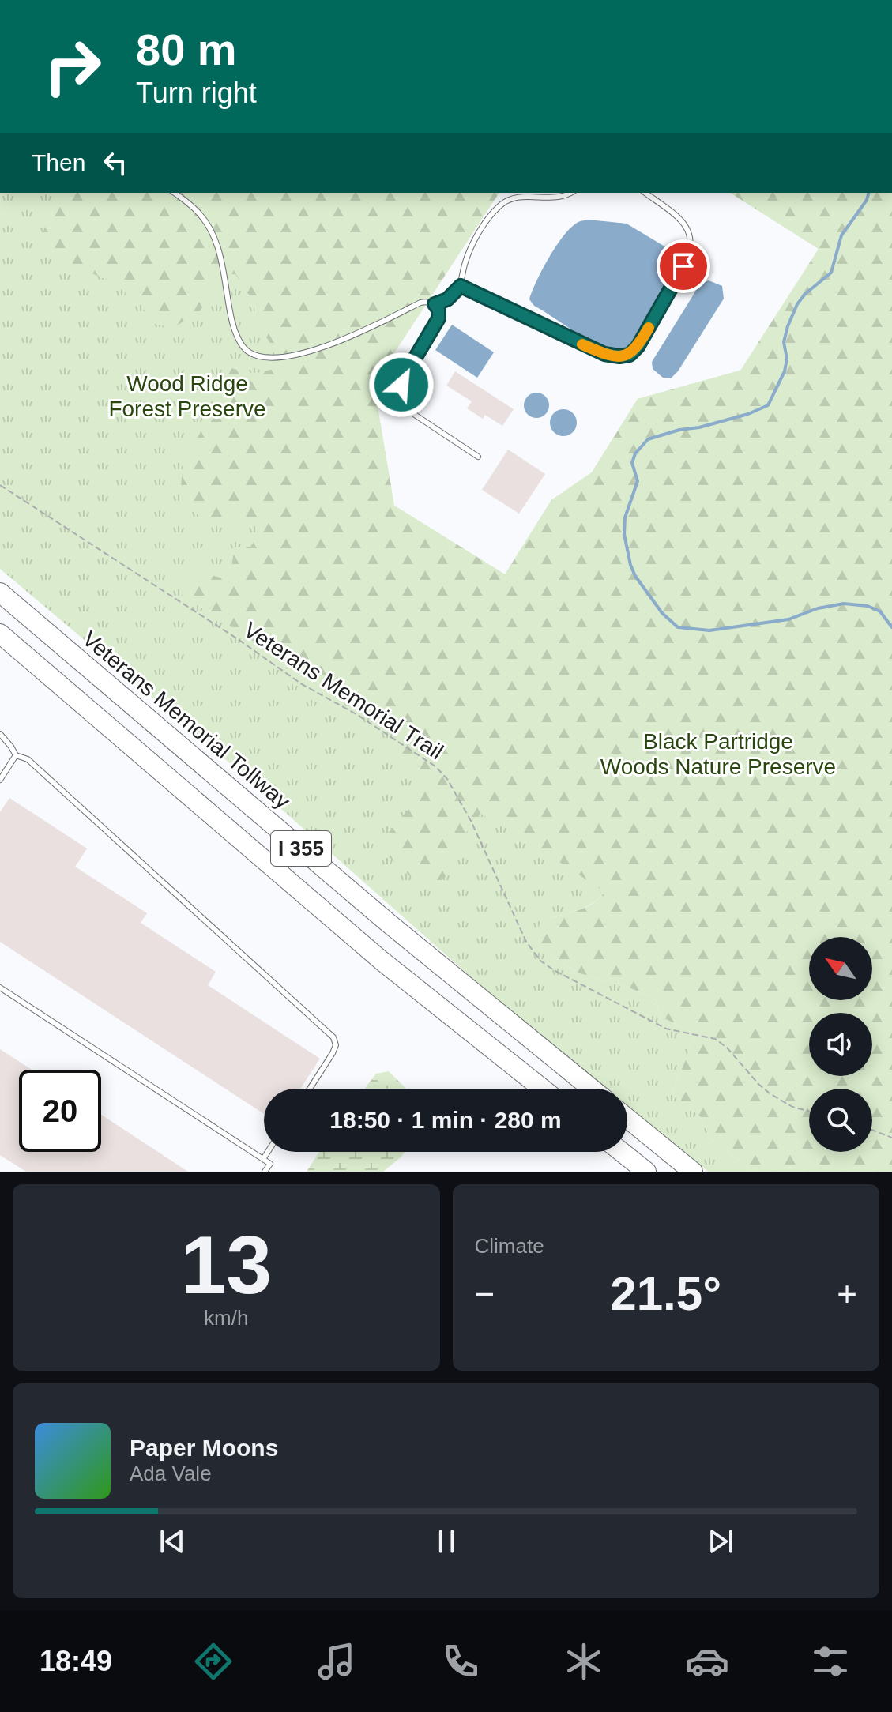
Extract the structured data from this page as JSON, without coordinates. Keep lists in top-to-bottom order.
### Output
{
  "streets": {
    "highway": ["Veterans Memorial Tollway", "I 355"],
    "path": ["Veterans Memorial Trail"]
  },
  "parks": ["Wood Ridge Forest Preserve", "Black Partridge Woods Nature Preserve"],
  "north": "top left",
  "page": {
    "turn": ["80 m", "Turn right"],
    "then": "Then",
    "limit": "20",
    "trip": "18:50 · 1 min · 280 m",
    "tile": [
      ["13", "km/h"],
      "Climate"
    ],
    "heat": ["−", "21.5°", "+"],
    "song": ["Paper Moons", "Ada Vale"],
    "tabs": "18:49"
  }
}
